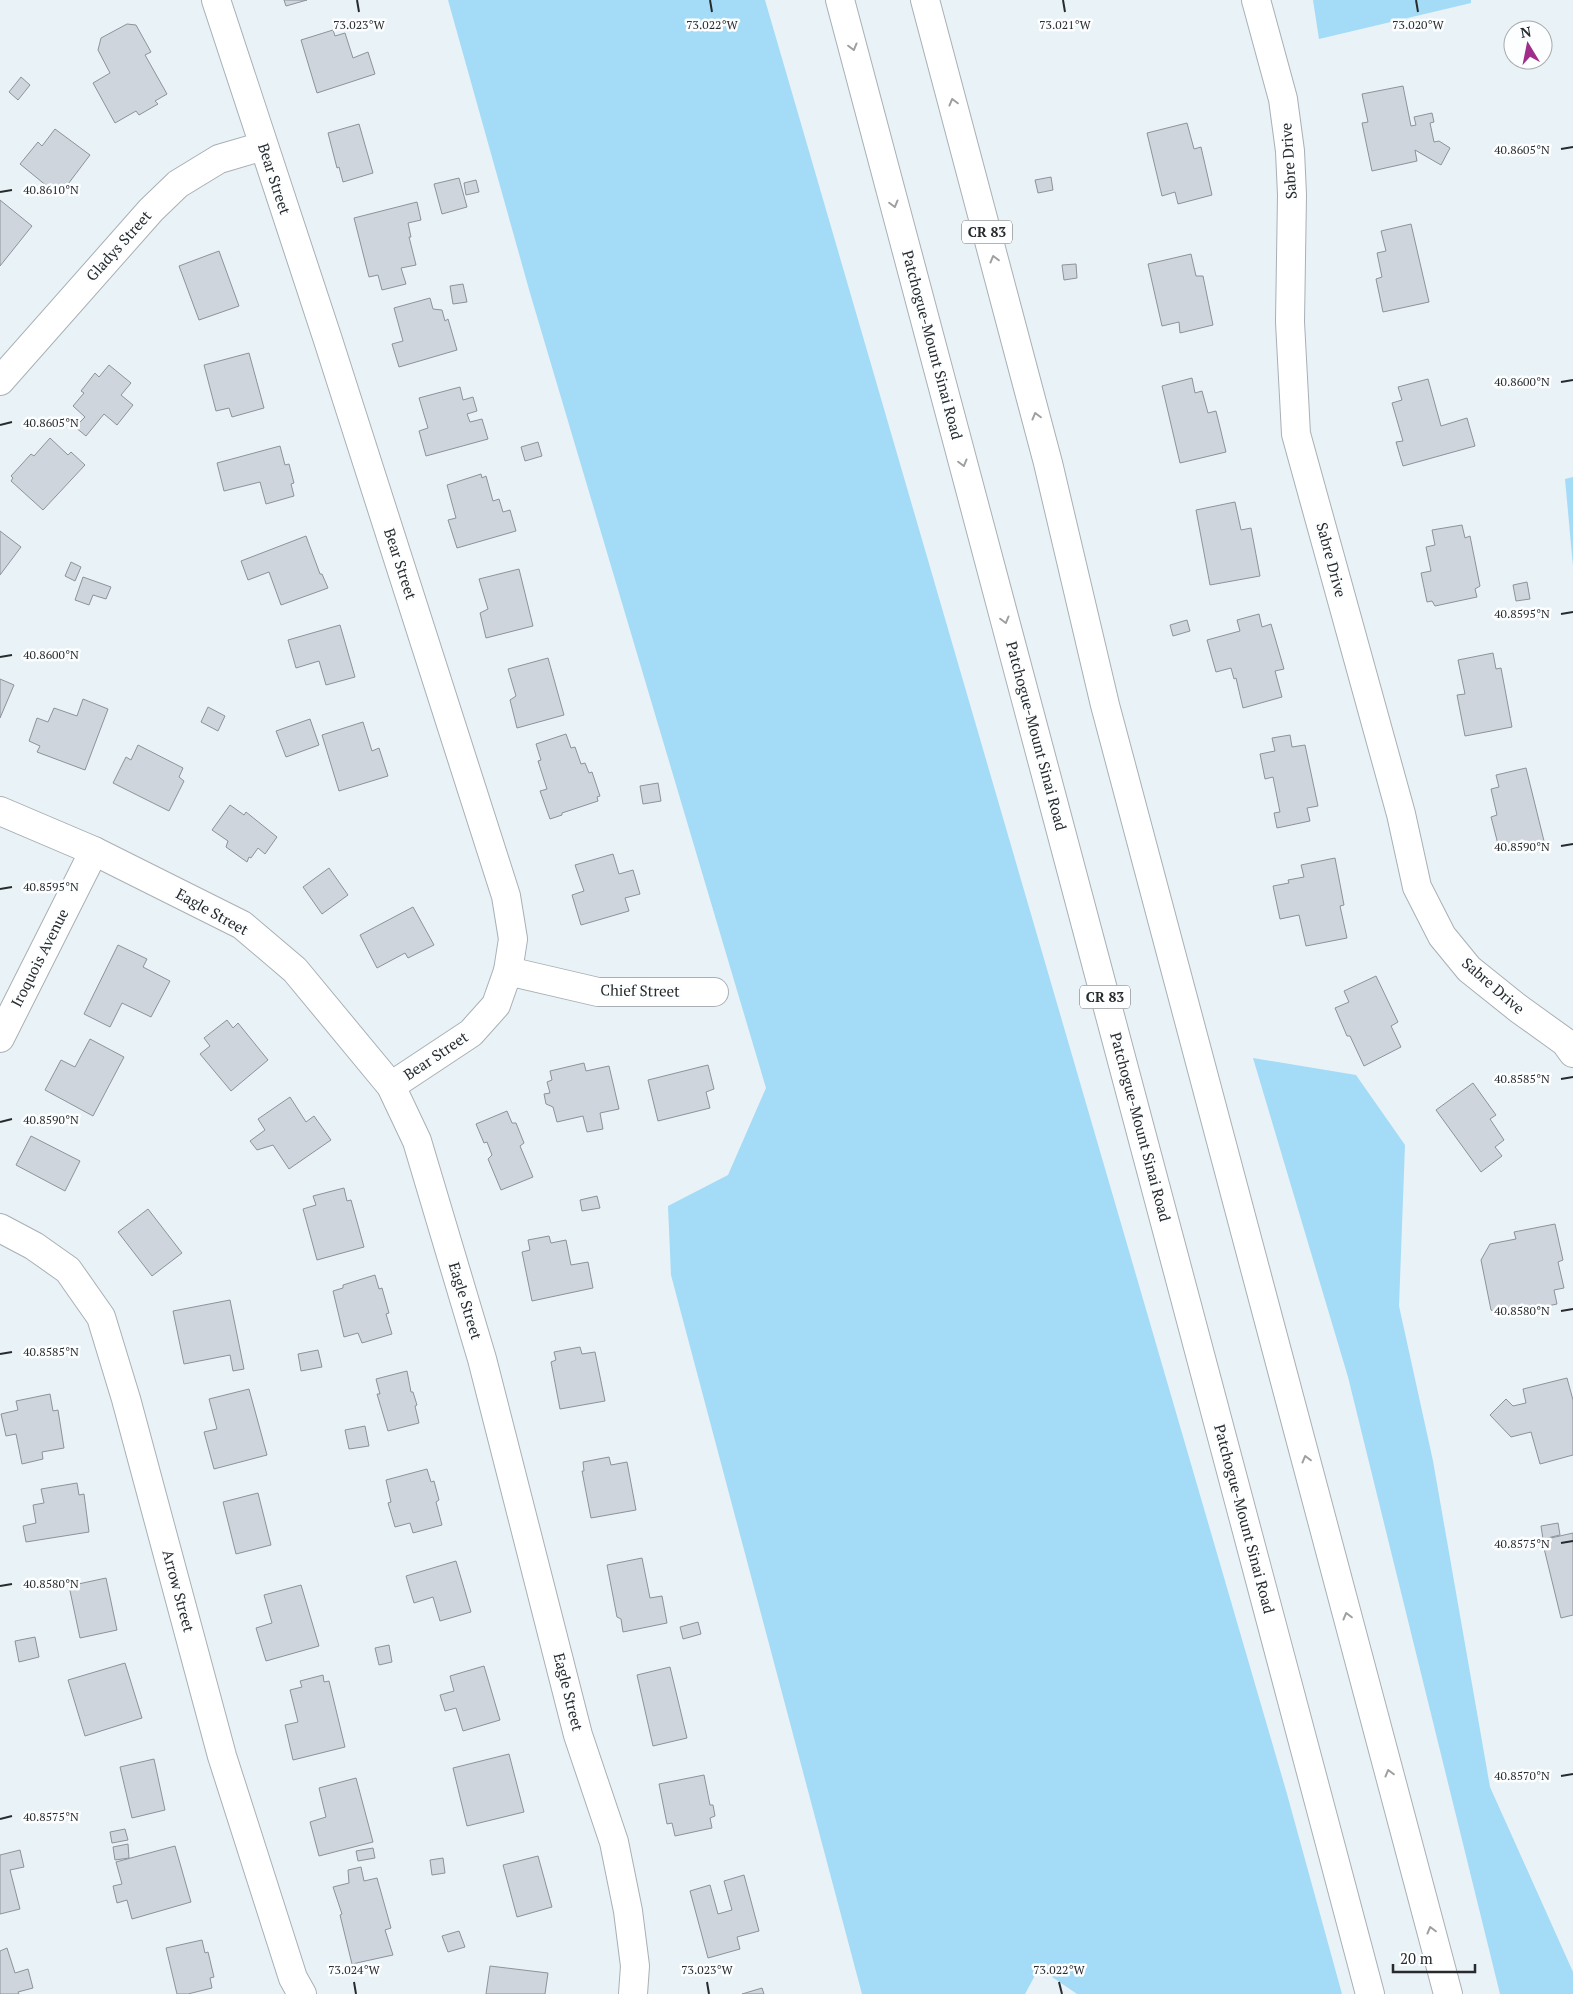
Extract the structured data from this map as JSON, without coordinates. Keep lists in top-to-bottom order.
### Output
{
  "streets": {
    "main road": [
      "Sabre Drive",
      "Bear Street",
      "CR 83",
      "Gladys Street",
      "Patchogue-Mount Sinai Road",
      "Eagle Street",
      "Iroquois Avenue",
      "Chief Street",
      "Arrow Street"
    ]
  },
  "crossings": [
    ["Bear Street", "Gladys Street"],
    ["Bear Street", "Eagle Street"],
    ["Bear Street", "Chief Street"],
    ["Eagle Street", "Iroquois Avenue"]
  ],
  "scale_bar": "20 m",
  "north": "top",
  "coordinates": [
    "73.020°W",
    "73.023°W",
    "73.022°W",
    "73.021°W",
    "40.8605°N",
    "40.8610°N",
    "40.8600°N",
    "40.8595°N",
    "40.8590°N",
    "40.8585°N",
    "40.8580°N",
    "40.8575°N",
    "40.8570°N",
    "73.024°W"
  ]
}
